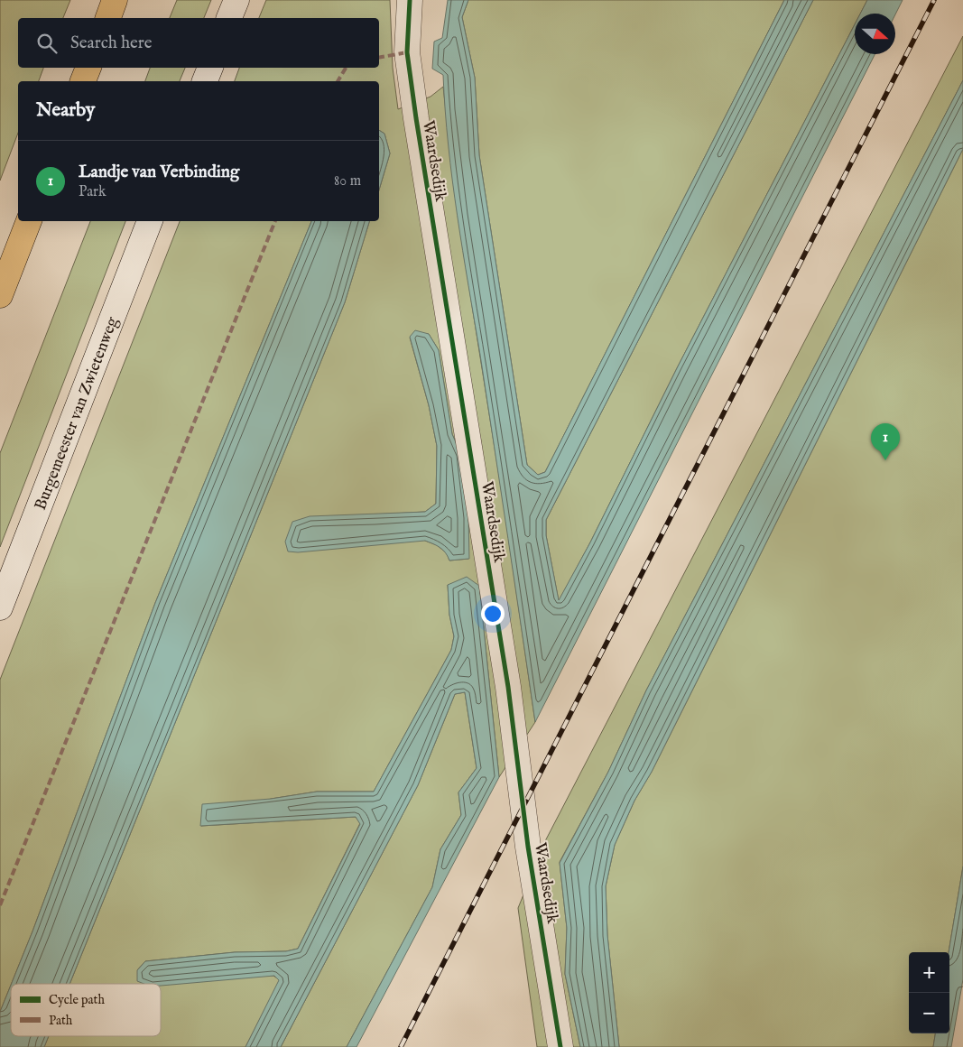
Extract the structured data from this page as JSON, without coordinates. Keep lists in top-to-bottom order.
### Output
{
  "streets": {
    "street": ["Waardsedijk", "Burgemeester van Zwietenweg"]
  },
  "legend": ["Cycle path", "Path"],
  "north": "right",
  "page": {
    "search": "Search here",
    "heading": "Nearby",
    "list": [
      {
        "mark": "1",
        "name": "Landje van Verbinding",
        "note": "Park",
        "value": "80 m"
      }
    ],
    "pins": "1",
    "map_buttons": ["+", "−"]
  }
}
